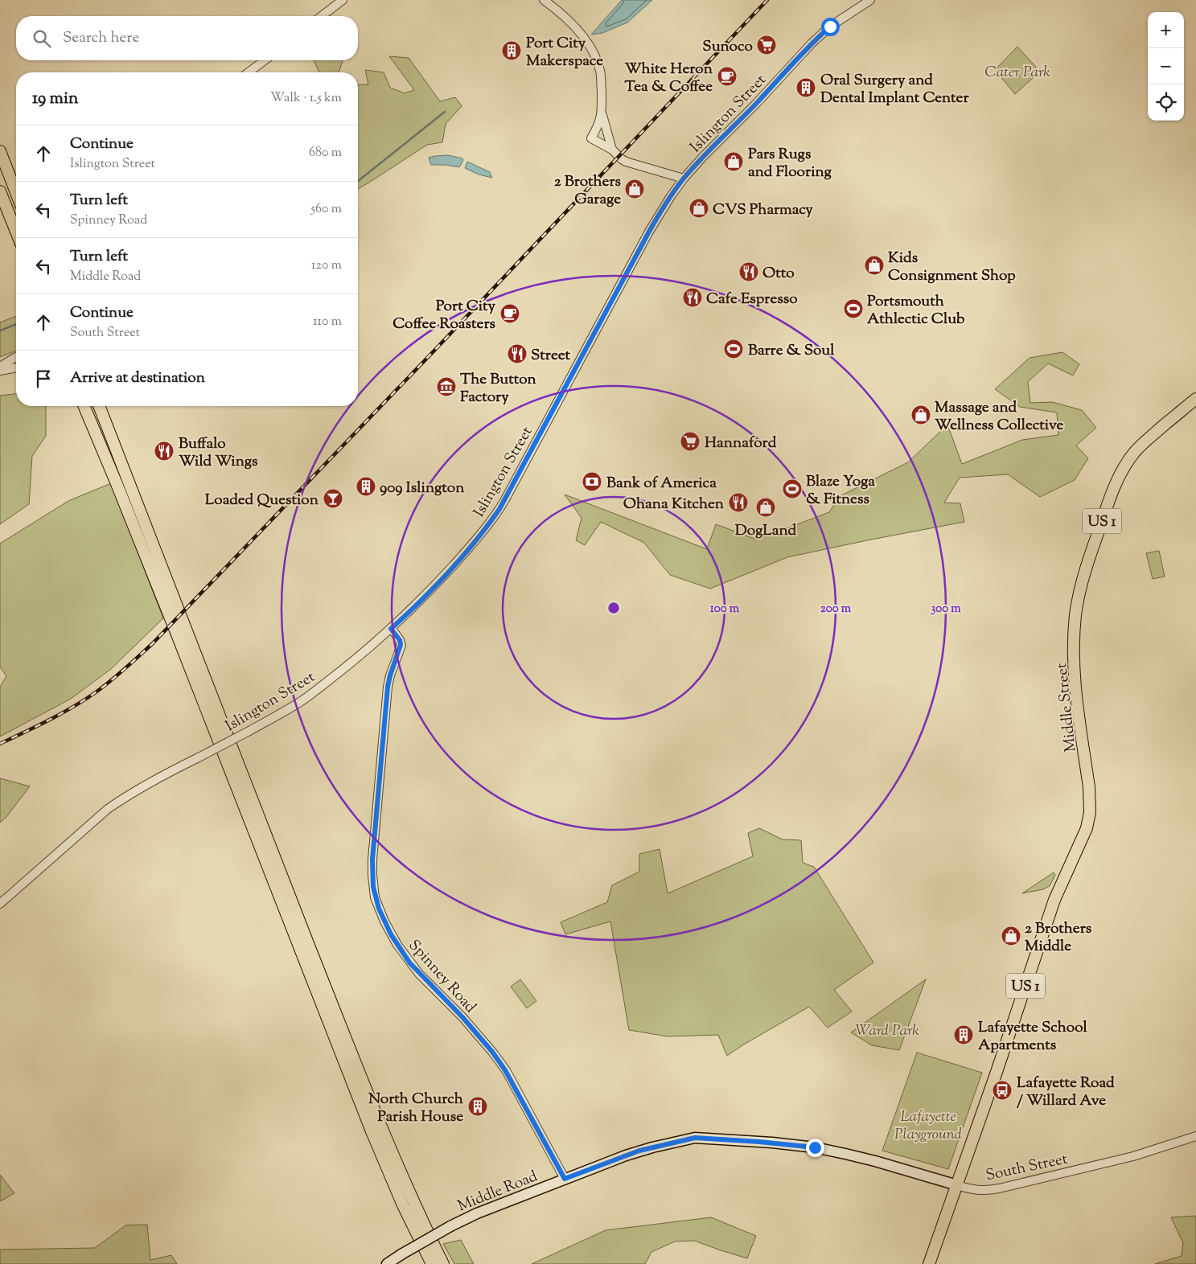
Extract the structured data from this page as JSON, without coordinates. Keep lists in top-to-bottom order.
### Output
{
  "streets": {
    "main road": [
      "US 1",
      "Middle Street",
      "South Street",
      "Middle Road"
    ],
    "street": ["Islington Street", "Spinney Road"]
  },
  "crossings": [
    ["Islington Street", "Spinney Road"],
    ["US 1", "Middle Street"],
    ["US 1", "South Street"],
    ["Middle Street", "South Street"],
    ["Spinney Road", "Middle Road"],
    ["South Street", "Middle Road"]
  ],
  "parks": ["Cater Park", "Ward Park", "Lafayette Playground"],
  "places": {
    "supermarket": ["Sunoco", "Hannaford"],
    "building": [
      "Port City Makerspace",
      "Oral Surgery and Dental Implant Center",
      "909 Islington",
      "Lafayette School Apartments",
      "North Church Parish House"
    ],
    "cafe": ["White Heron Tea & Coffee", "Port City Coffee Roasters"],
    "shop": [
      "Pars Rugs and Flooring",
      "2 Brothers Garage",
      "CVS Pharmacy",
      "Kids Consignment Shop",
      "Massage and Wellness Collective",
      "DogLand",
      "2 Brothers Middle"
    ],
    "restaurant": [
      "Otto",
      "Cafe Espresso",
      "Street",
      "Buffalo Wild Wings",
      "Ohana Kitchen"
    ],
    "sports": ["Portsmouth Athlectic Club", "Barre & Soul", "Blaze Yoga & Fitness"],
    "museum": ["The Button Factory"],
    "bank": ["Bank of America"],
    "bar": ["Loaded Question"],
    "bus stop": ["Lafayette Road / Willard Ave"]
  },
  "page": {
    "map_buttons": ["+", "−"],
    "search": "Search here",
    "heading": ["19 min", "Walk · 1.5 km"],
    "list": [
      ["Continue", "Islington Street", "680 m"],
      ["Turn left", "Spinney Road", "560 m"],
      ["Turn left", "Middle Road", "120 m"],
      ["Continue", "South Street", "110 m"],
      "Arrive at destination"
    ]
  },
  "rings": ["100 m", "200 m", "300 m"]
}
